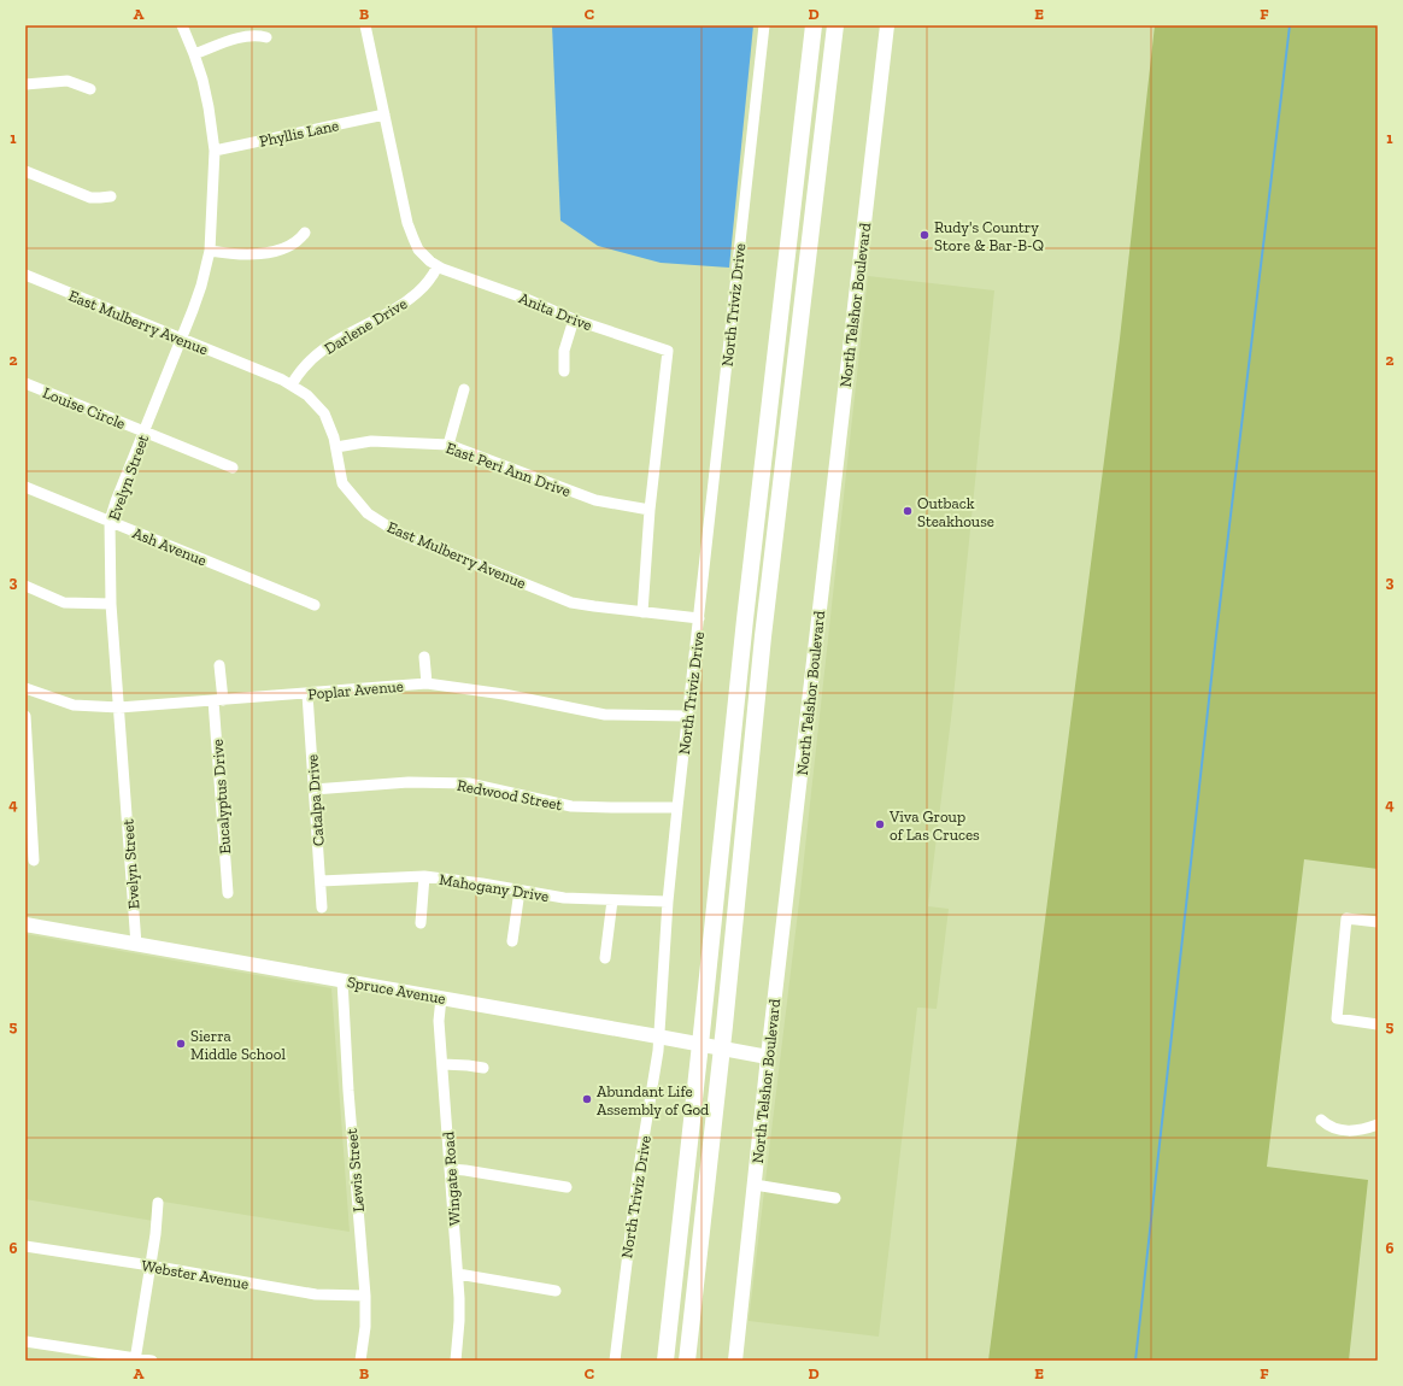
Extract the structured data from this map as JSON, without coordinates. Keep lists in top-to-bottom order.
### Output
{
  "streets": {
    "main road": ["North Telshor Boulevard", "Spruce Avenue"],
    "street": [
      "Phyllis Lane",
      "North Triviz Drive",
      "Anita Drive",
      "East Mulberry Avenue",
      "Darlene Drive",
      "Louise Circle",
      "East Peri Ann Drive",
      "Evelyn Street",
      "Ash Avenue",
      "Poplar Avenue",
      "Redwood Street",
      "Eucalyptus Drive",
      "Catalpa Drive",
      "Mahogany Drive",
      "Lewis Street",
      "Wingate Road",
      "Webster Avenue"
    ]
  },
  "crossings": [
    ["Phyllis Lane", "Anita Drive"],
    ["Phyllis Lane", "Evelyn Street"],
    ["North Triviz Drive", "East Mulberry Avenue"],
    ["North Triviz Drive", "Poplar Avenue"],
    ["North Triviz Drive", "Redwood Street"],
    ["North Triviz Drive", "Mahogany Drive"],
    ["North Triviz Drive", "Spruce Avenue"],
    ["North Telshor Boulevard", "Spruce Avenue"],
    ["Anita Drive", "East Mulberry Avenue"],
    ["Anita Drive", "Darlene Drive"],
    ["Anita Drive", "East Peri Ann Drive"],
    ["East Mulberry Avenue", "Darlene Drive"],
    ["East Mulberry Avenue", "East Peri Ann Drive"],
    ["East Mulberry Avenue", "Evelyn Street"],
    ["Louise Circle", "Evelyn Street"],
    ["Evelyn Street", "Ash Avenue"],
    ["Evelyn Street", "Poplar Avenue"],
    ["Evelyn Street", "Spruce Avenue"],
    ["Poplar Avenue", "Eucalyptus Drive"],
    ["Poplar Avenue", "Catalpa Drive"],
    ["Redwood Street", "Catalpa Drive"],
    ["Catalpa Drive", "Mahogany Drive"],
    ["Spruce Avenue", "Lewis Street"],
    ["Spruce Avenue", "Wingate Road"],
    ["Lewis Street", "Webster Avenue"]
  ],
  "places": [
    "Rudy's Country Store & Bar-B-Q",
    "Outback Steakhouse",
    "Viva Group of Las Cruces",
    "Sierra Middle School",
    "Abundant Life Assembly of God"
  ],
  "grid": {
    "columns": [
      "A",
      "B",
      "C",
      "D",
      "E",
      "F"
    ],
    "rows": [
      "1",
      "2",
      "3",
      "4",
      "5",
      "6"
    ]
  }
}
